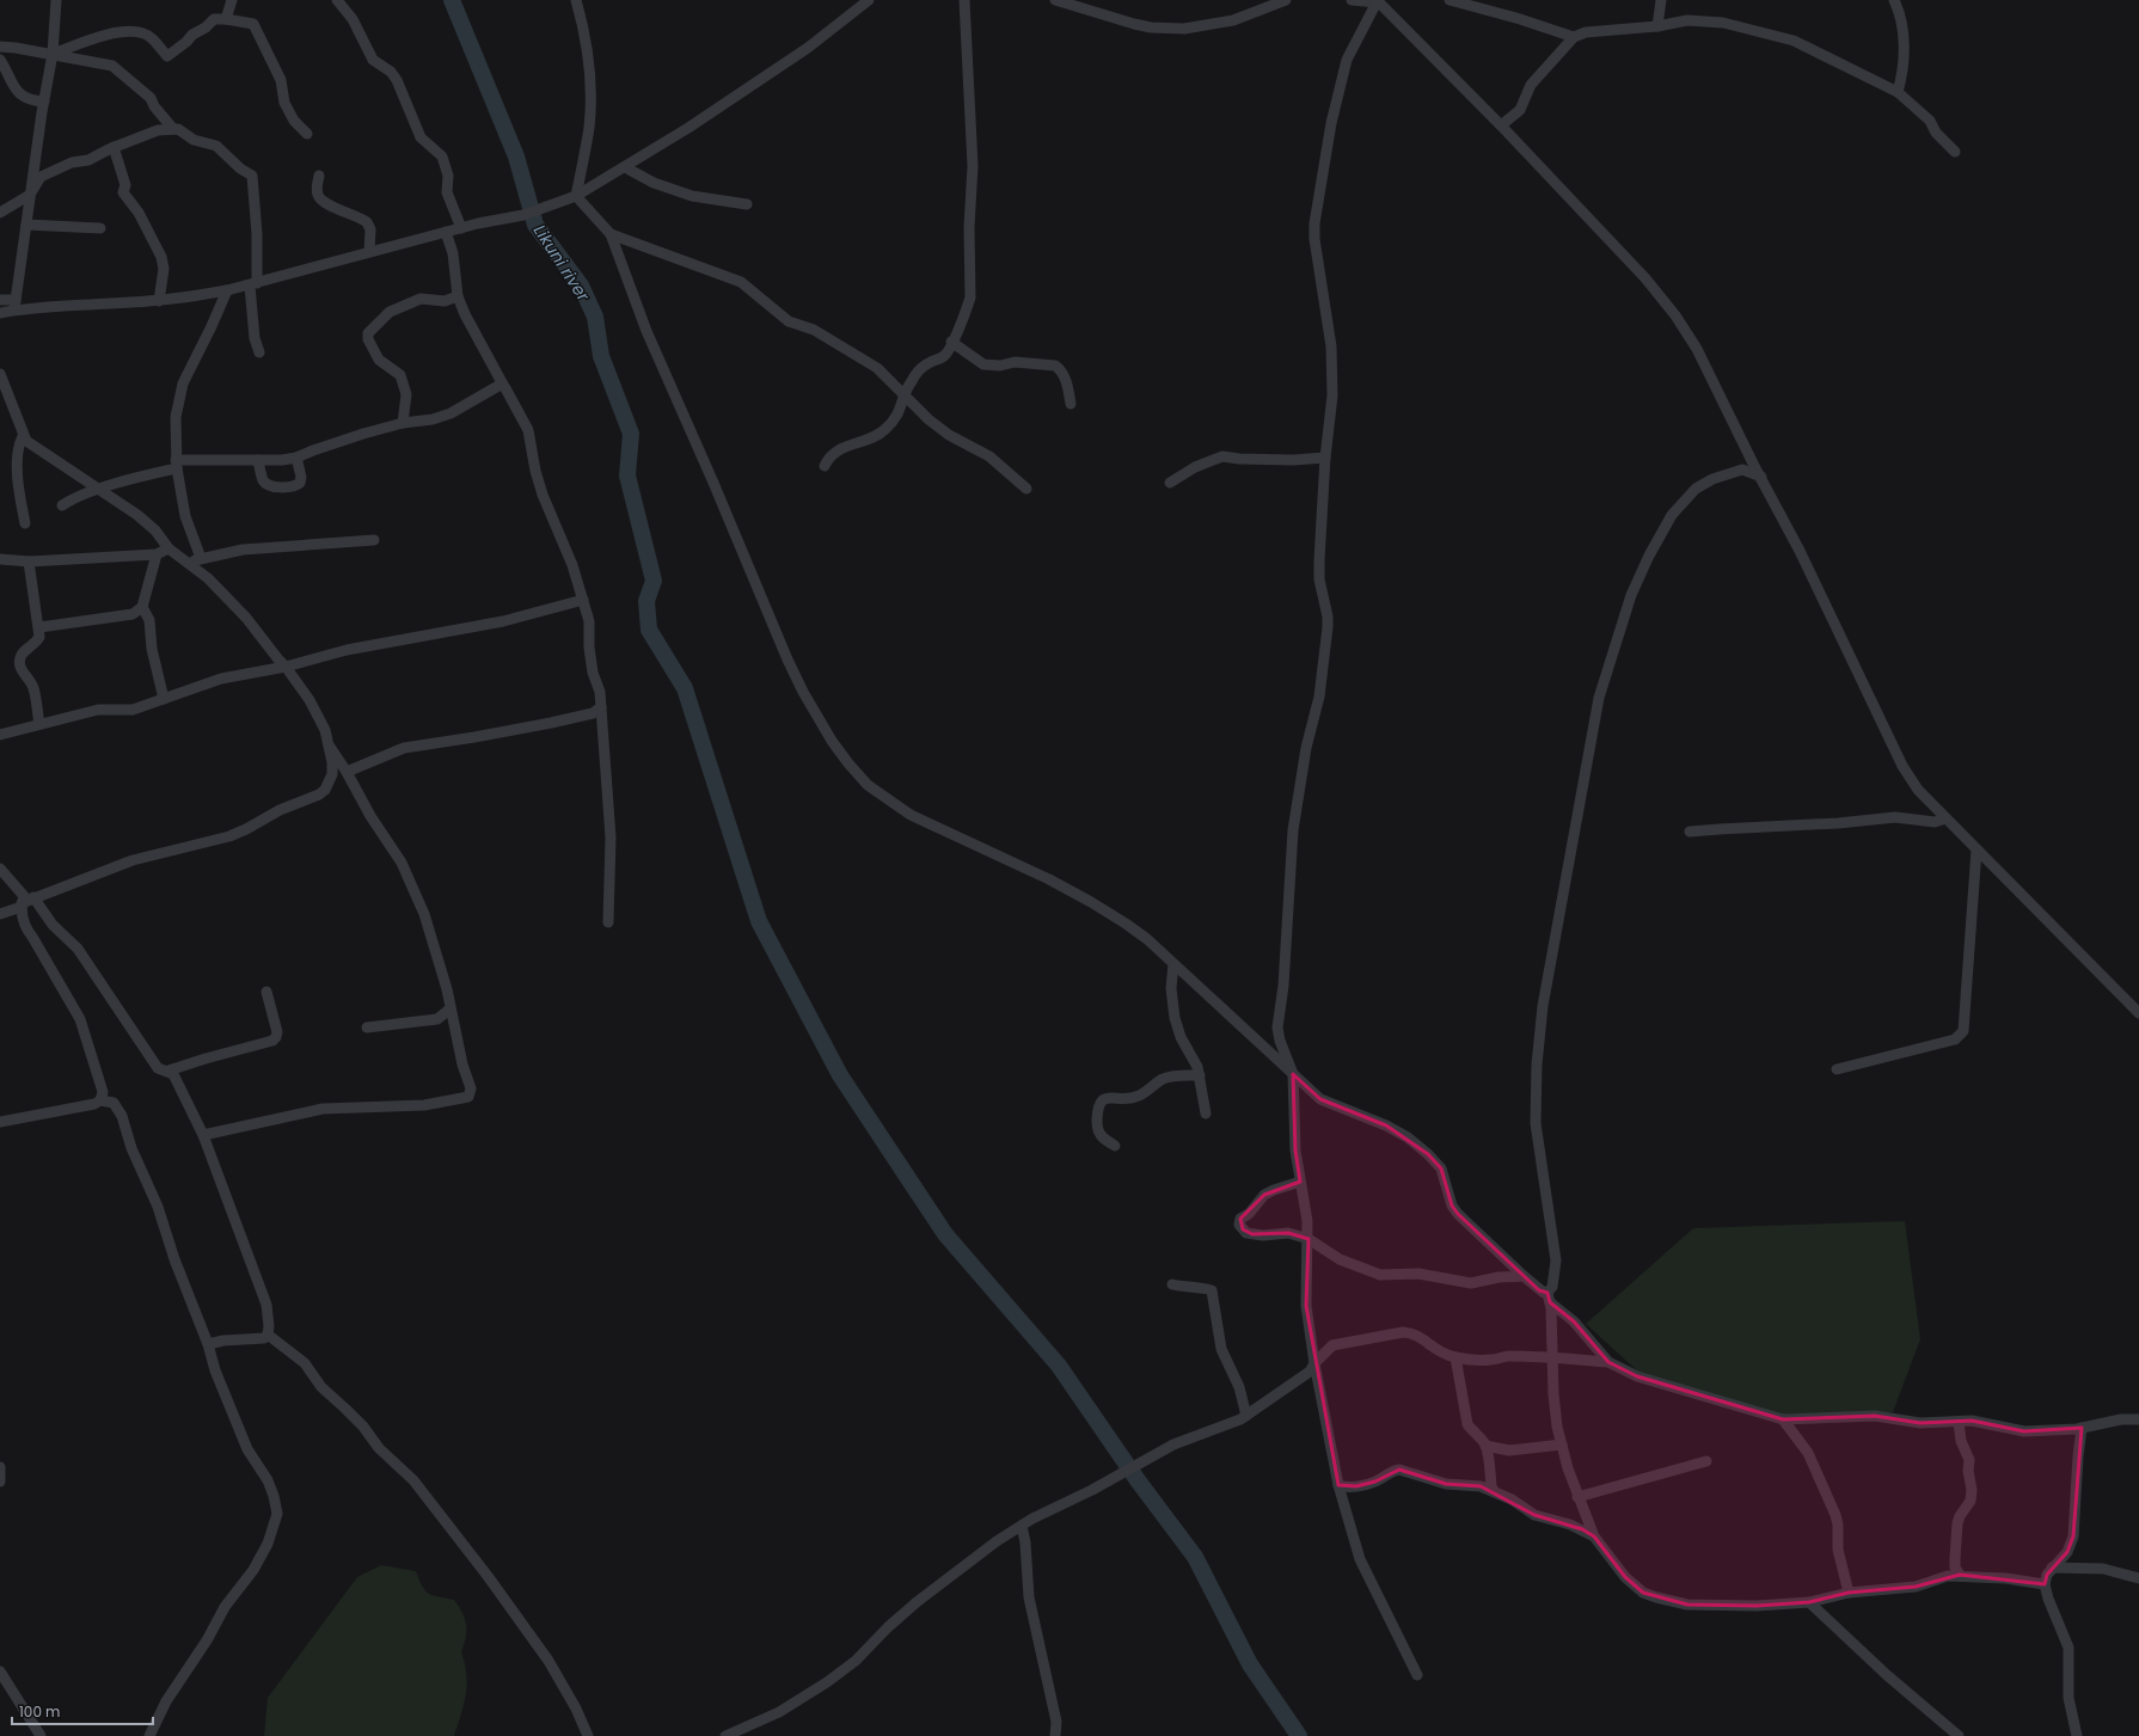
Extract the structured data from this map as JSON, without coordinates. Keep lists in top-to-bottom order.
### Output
{
  "water": ["Likuni river"],
  "scale_bar": "100 m"
}
